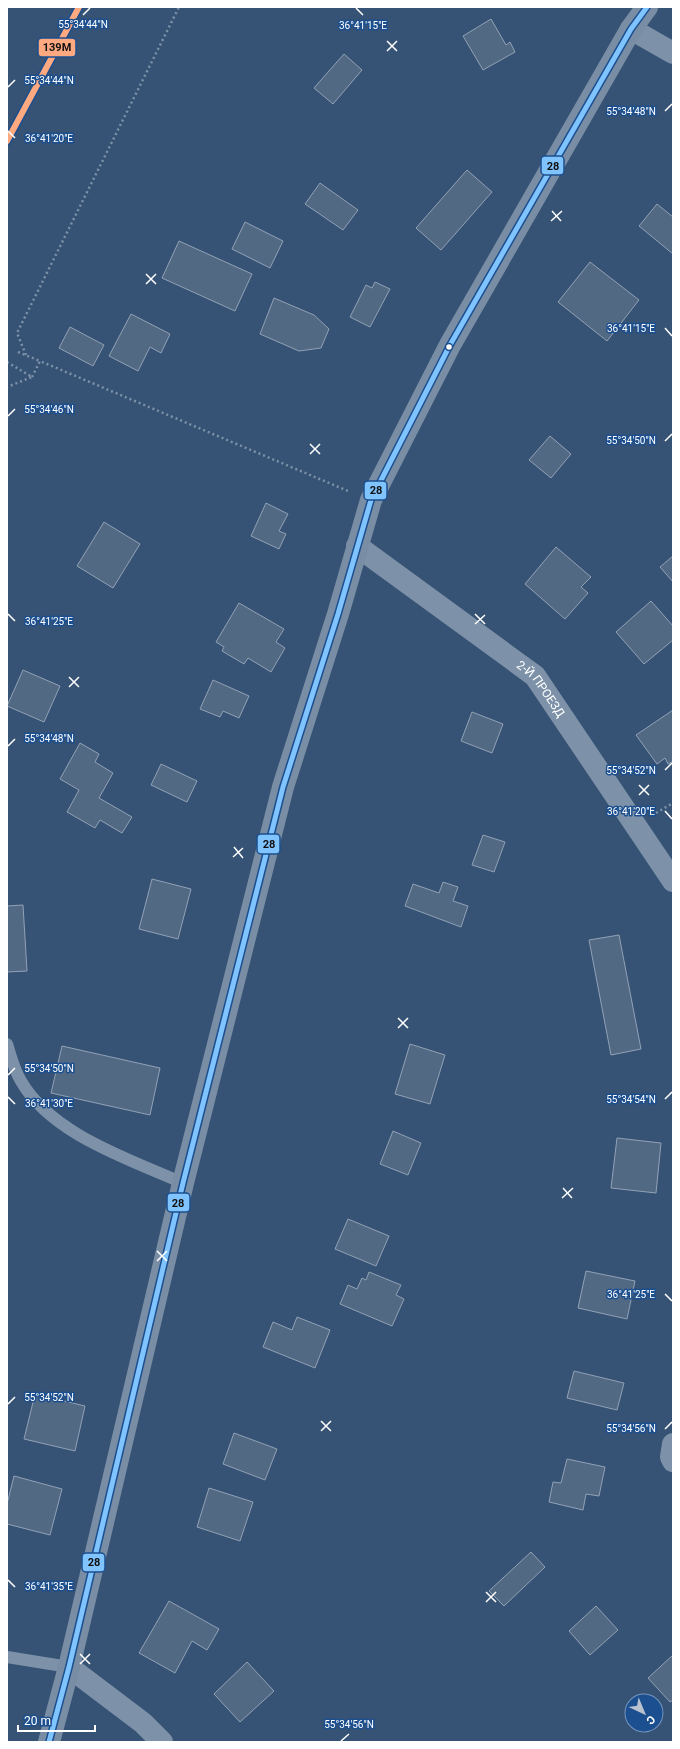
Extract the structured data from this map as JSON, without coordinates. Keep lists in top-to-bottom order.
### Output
{
  "streets": {
    "street": ["2-Й ПРОЕЗД"]
  },
  "lines": ["transit line 139М", "transit line 28"],
  "scale_bar": "20 m",
  "north": "bottom right",
  "coordinates": [
    "55°34'44\"N",
    "36°41'15\"E",
    "55°34'48\"N",
    "36°41'20\"E",
    "55°34'46\"N",
    "55°34'50\"N",
    "36°41'25\"E",
    "55°34'52\"N",
    "55°34'54\"N",
    "36°41'30\"E",
    "55°34'56\"N",
    "36°41'35\"E"
  ]
}
